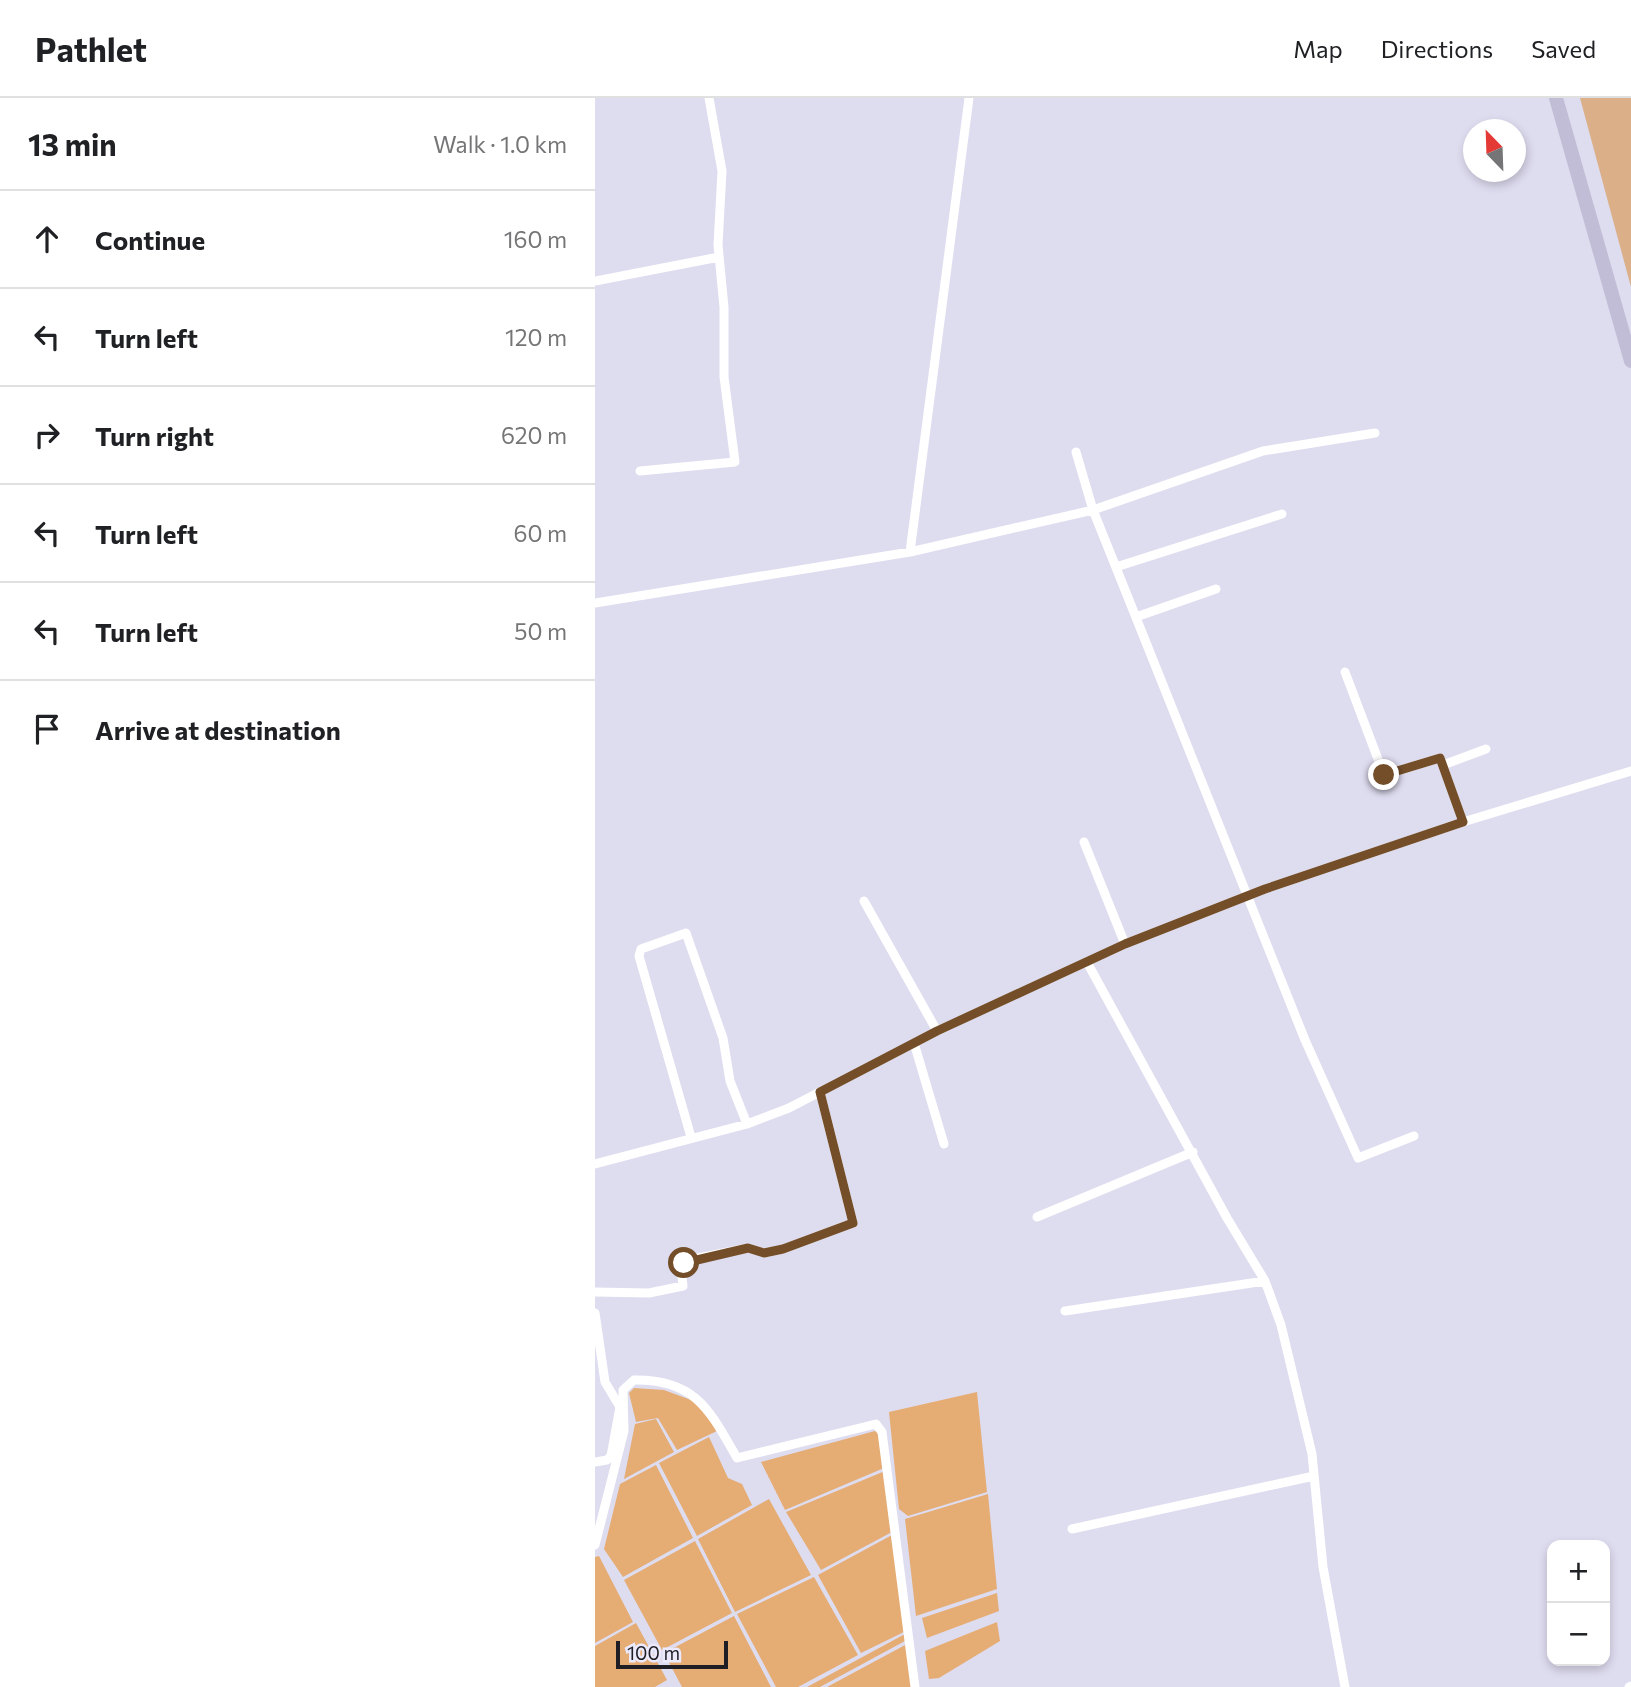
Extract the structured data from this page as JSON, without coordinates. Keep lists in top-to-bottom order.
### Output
{
  "scale_bar": "100 m",
  "north": "top left",
  "page": {
    "header": "Pathlet",
    "nav": ["Map", "Directions", "Saved"],
    "heading": ["13 min", "Walk · 1.0 km"],
    "list": [
      ["Continue", "160 m"],
      ["Turn left", "120 m"],
      ["Turn right", "620 m"],
      ["Turn left", "60 m"],
      ["Turn left", "50 m"],
      "Arrive at destination"
    ],
    "map_buttons": ["+", "−"],
    "scale": "100 m"
  }
}
